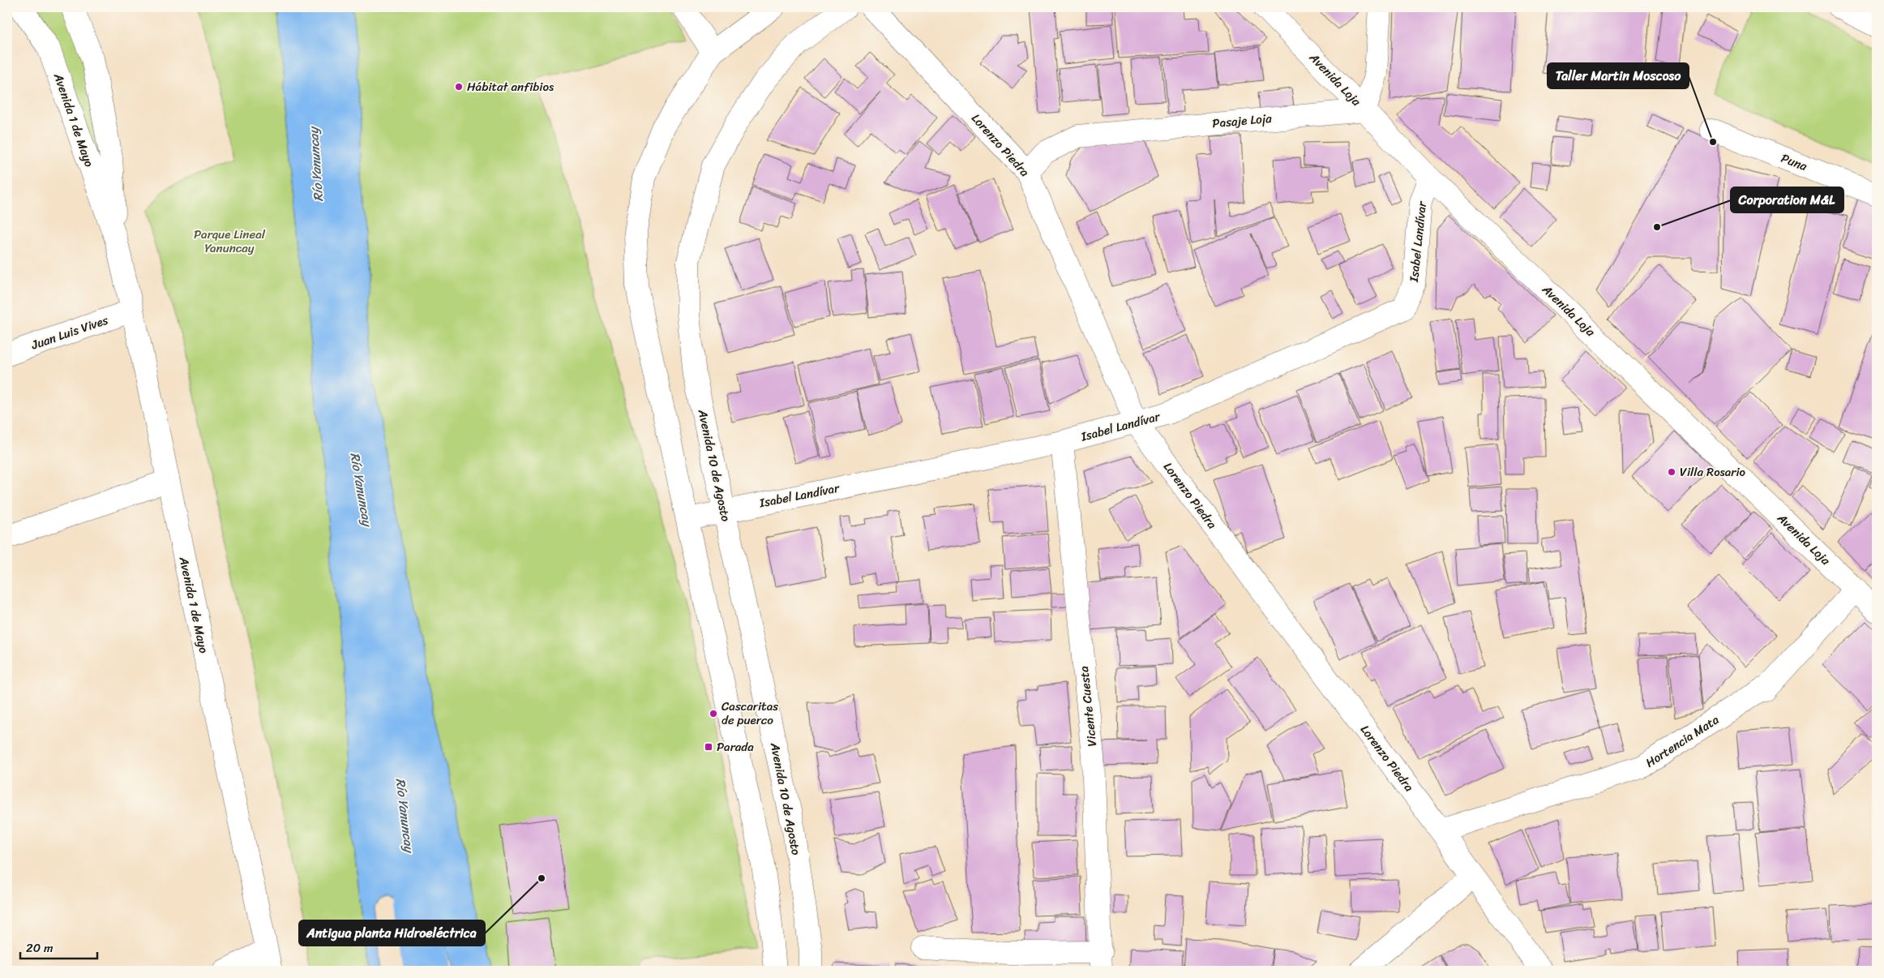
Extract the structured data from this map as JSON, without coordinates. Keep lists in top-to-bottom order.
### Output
{
  "streets": {
    "street": [
      "Avenida Loja",
      "Avenida 1 de Mayo",
      "Pasaje Loja",
      "Lorenzo Piedra",
      "Puna",
      "Isabel Landívar",
      "Juan Luis Vives",
      "Avenida 10 de Agosto",
      "Vicente Cuesta",
      "Hortencia Mata"
    ]
  },
  "crossings": [
    ["Avenida Loja", "Pasaje Loja"],
    ["Avenida Loja", "Isabel Landívar"],
    ["Avenida Loja", "Hortencia Mata"],
    ["Avenida 1 de Mayo", "Juan Luis Vives"],
    ["Pasaje Loja", "Lorenzo Piedra"],
    ["Lorenzo Piedra", "Isabel Landívar"],
    ["Lorenzo Piedra", "Hortencia Mata"],
    ["Isabel Landívar", "Avenida 10 de Agosto"],
    ["Isabel Landívar", "Vicente Cuesta"]
  ],
  "water": ["Río Yanuncay"],
  "parks": ["Parque Lineal Yanuncay"],
  "places": {
    "other": [
      "Hábitat anfibios",
      "Taller Martin Moscoso",
      "Corporation M&L",
      "Villa Rosario",
      "Cascaritas de puerco",
      "Antigua planta Hidroeléctrica"
    ],
    "transit": ["Parada"]
  },
  "scale_bar": "20 m"
}
